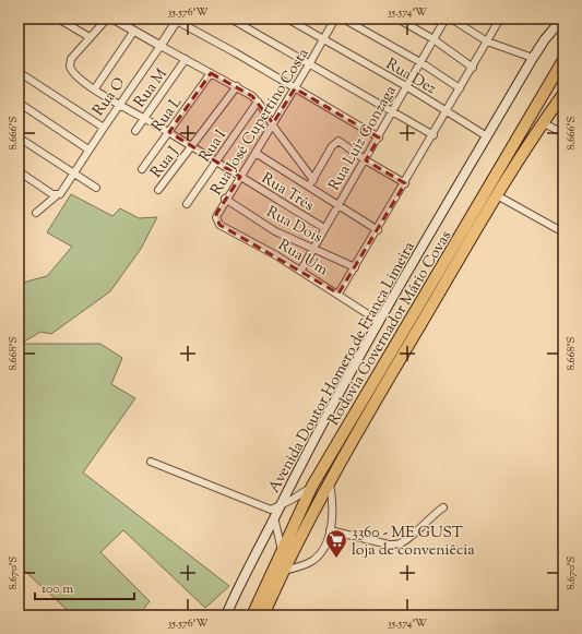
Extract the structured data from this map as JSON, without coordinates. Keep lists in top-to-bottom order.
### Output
{
  "streets": {
    "highway": ["Rodovia Governador Mário Covas"],
    "main road": ["Avenida Doutor Homero de França Limeira"],
    "street": [
      "Rua Dez",
      "Rua M",
      "Rua O",
      "Rua L",
      "Rua José Cupertino Costa",
      "Rua Luiz Gonzaga",
      "Rua I",
      "Rua J",
      "Rua Três",
      "Rua Dois",
      "Rua Um"
    ]
  },
  "crossings": [
    ["Rua Dez", "Rua José Cupertino Costa"],
    ["Rua Dez", "Rua Luiz Gonzaga"],
    ["Rua Dez", "Avenida Doutor Homero de França Limeira"],
    ["Rua M", "Rua Três"],
    ["Rua O", "Rua Três"],
    ["Rua L", "Rua Três"],
    ["Rua José Cupertino Costa", "Rua Três"],
    ["Rua José Cupertino Costa", "Rua Dois"],
    ["Rua José Cupertino Costa", "Rua Um"],
    ["Rua Luiz Gonzaga", "Rua Três"],
    ["Rua Luiz Gonzaga", "Rua Dois"],
    ["Rua Luiz Gonzaga", "Rua Um"],
    ["Rua I", "Rua Três"],
    ["Rua J", "Rua Três"],
    ["Rua Um", "Avenida Doutor Homero de França Limeira"]
  ],
  "places": {
    "supermarket": ["3360 - ME GUST loja de conveniêcia"]
  },
  "scale_bar": "100 m",
  "coordinates": [
    "35.576°W",
    "35.574°W",
    "8.666°S",
    "8.668°S",
    "8.670°S"
  ]
}
